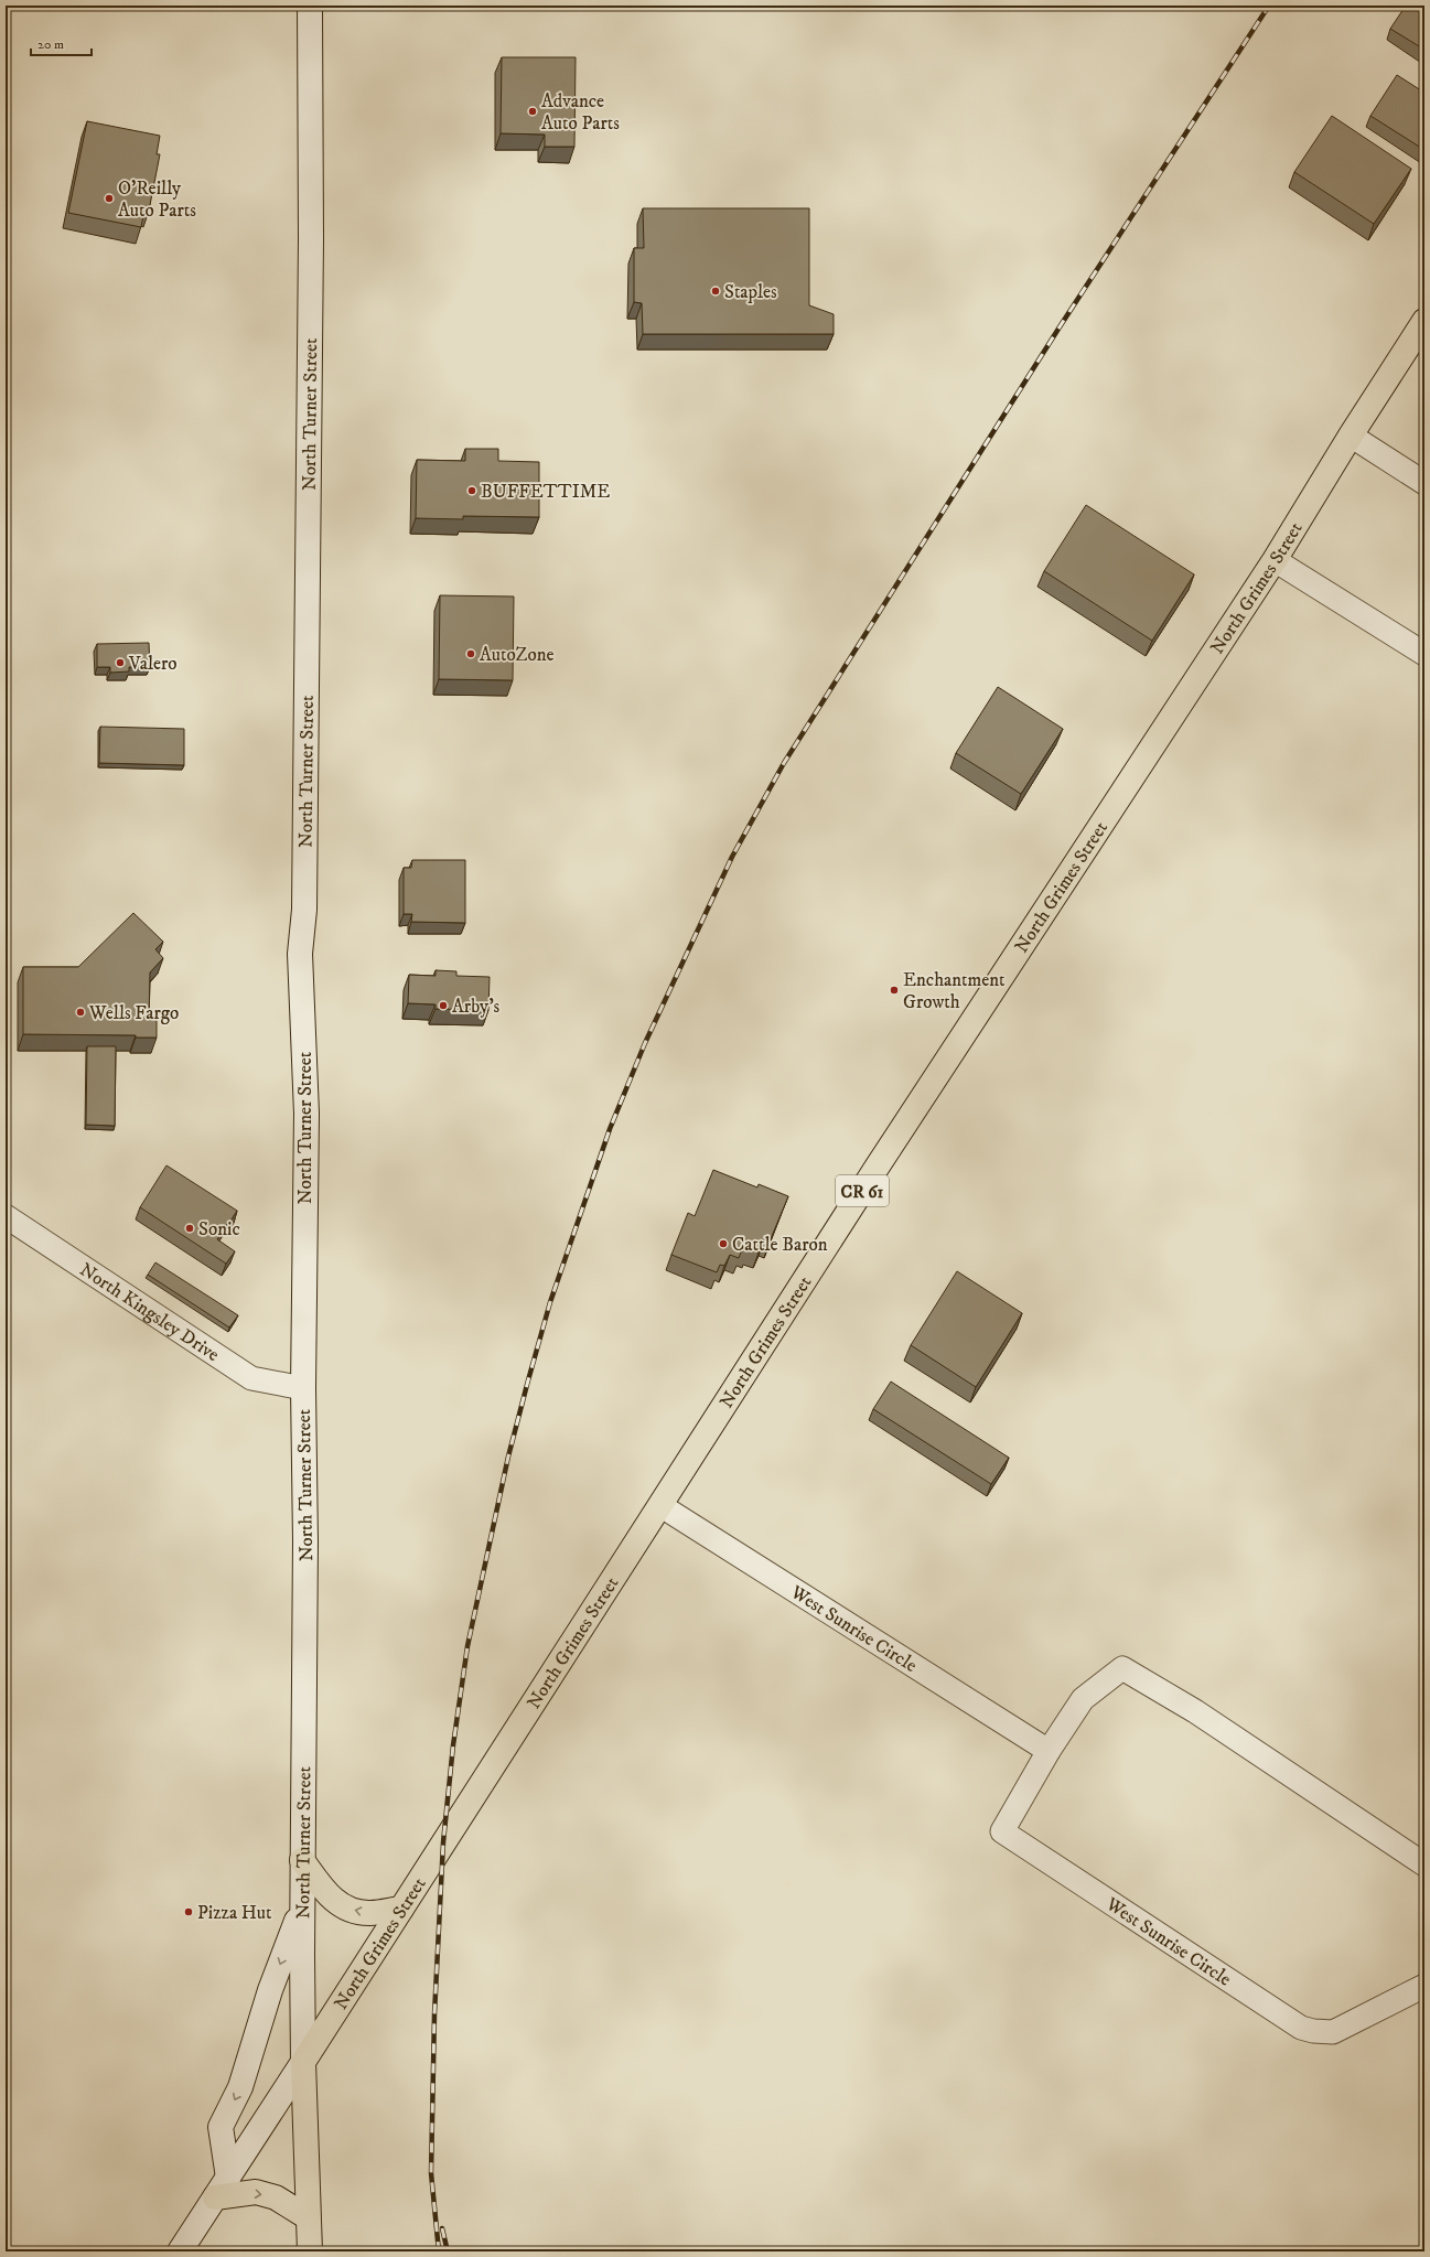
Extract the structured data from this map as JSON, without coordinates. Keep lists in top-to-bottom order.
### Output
{
  "streets": {
    "main road": ["North Turner Street", "North Grimes Street", "CR 61"],
    "street": ["North Kingsley Drive", "West Sunrise Circle"]
  },
  "crossings": [
    ["North Turner Street", "North Grimes Street"],
    ["North Turner Street", "North Kingsley Drive"],
    ["North Grimes Street", "West Sunrise Circle"]
  ],
  "places": [
    "Advance Auto Parts",
    "O'Reilly Auto Parts",
    "Staples",
    "BUFFETTIME",
    "AutoZone",
    "Valero",
    "Enchantment Growth",
    "Arby's",
    "Wells Fargo",
    "Sonic",
    "Cattle Baron",
    "Pizza Hut"
  ],
  "scale_bar": "20 m"
}
